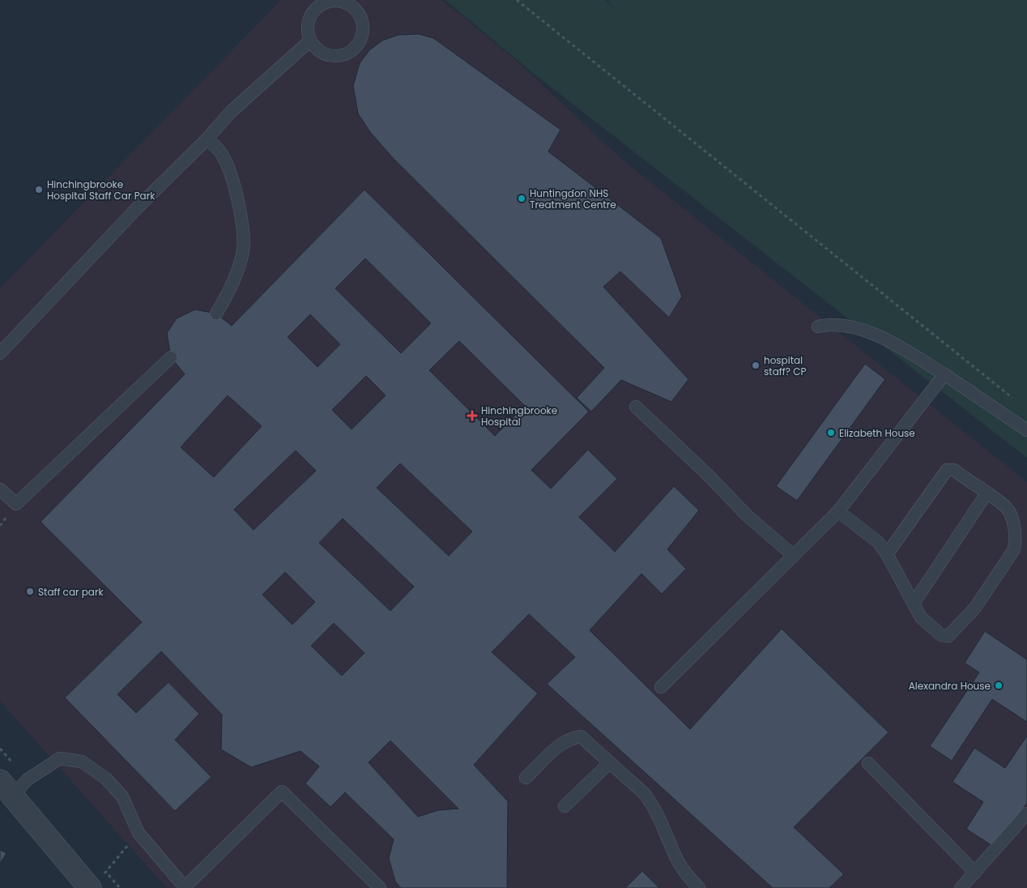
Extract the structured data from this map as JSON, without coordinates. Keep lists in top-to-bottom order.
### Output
{
  "places": {
    "other": [
      "Hinchingbrooke Hospital Staff Car Park",
      "Huntingdon NHS Treatment Centre",
      "hospital staff? CP",
      "Elizabeth House",
      "Staff car park",
      "Alexandra House"
    ],
    "health": ["Hinchingbrooke Hospital"]
  }
}
